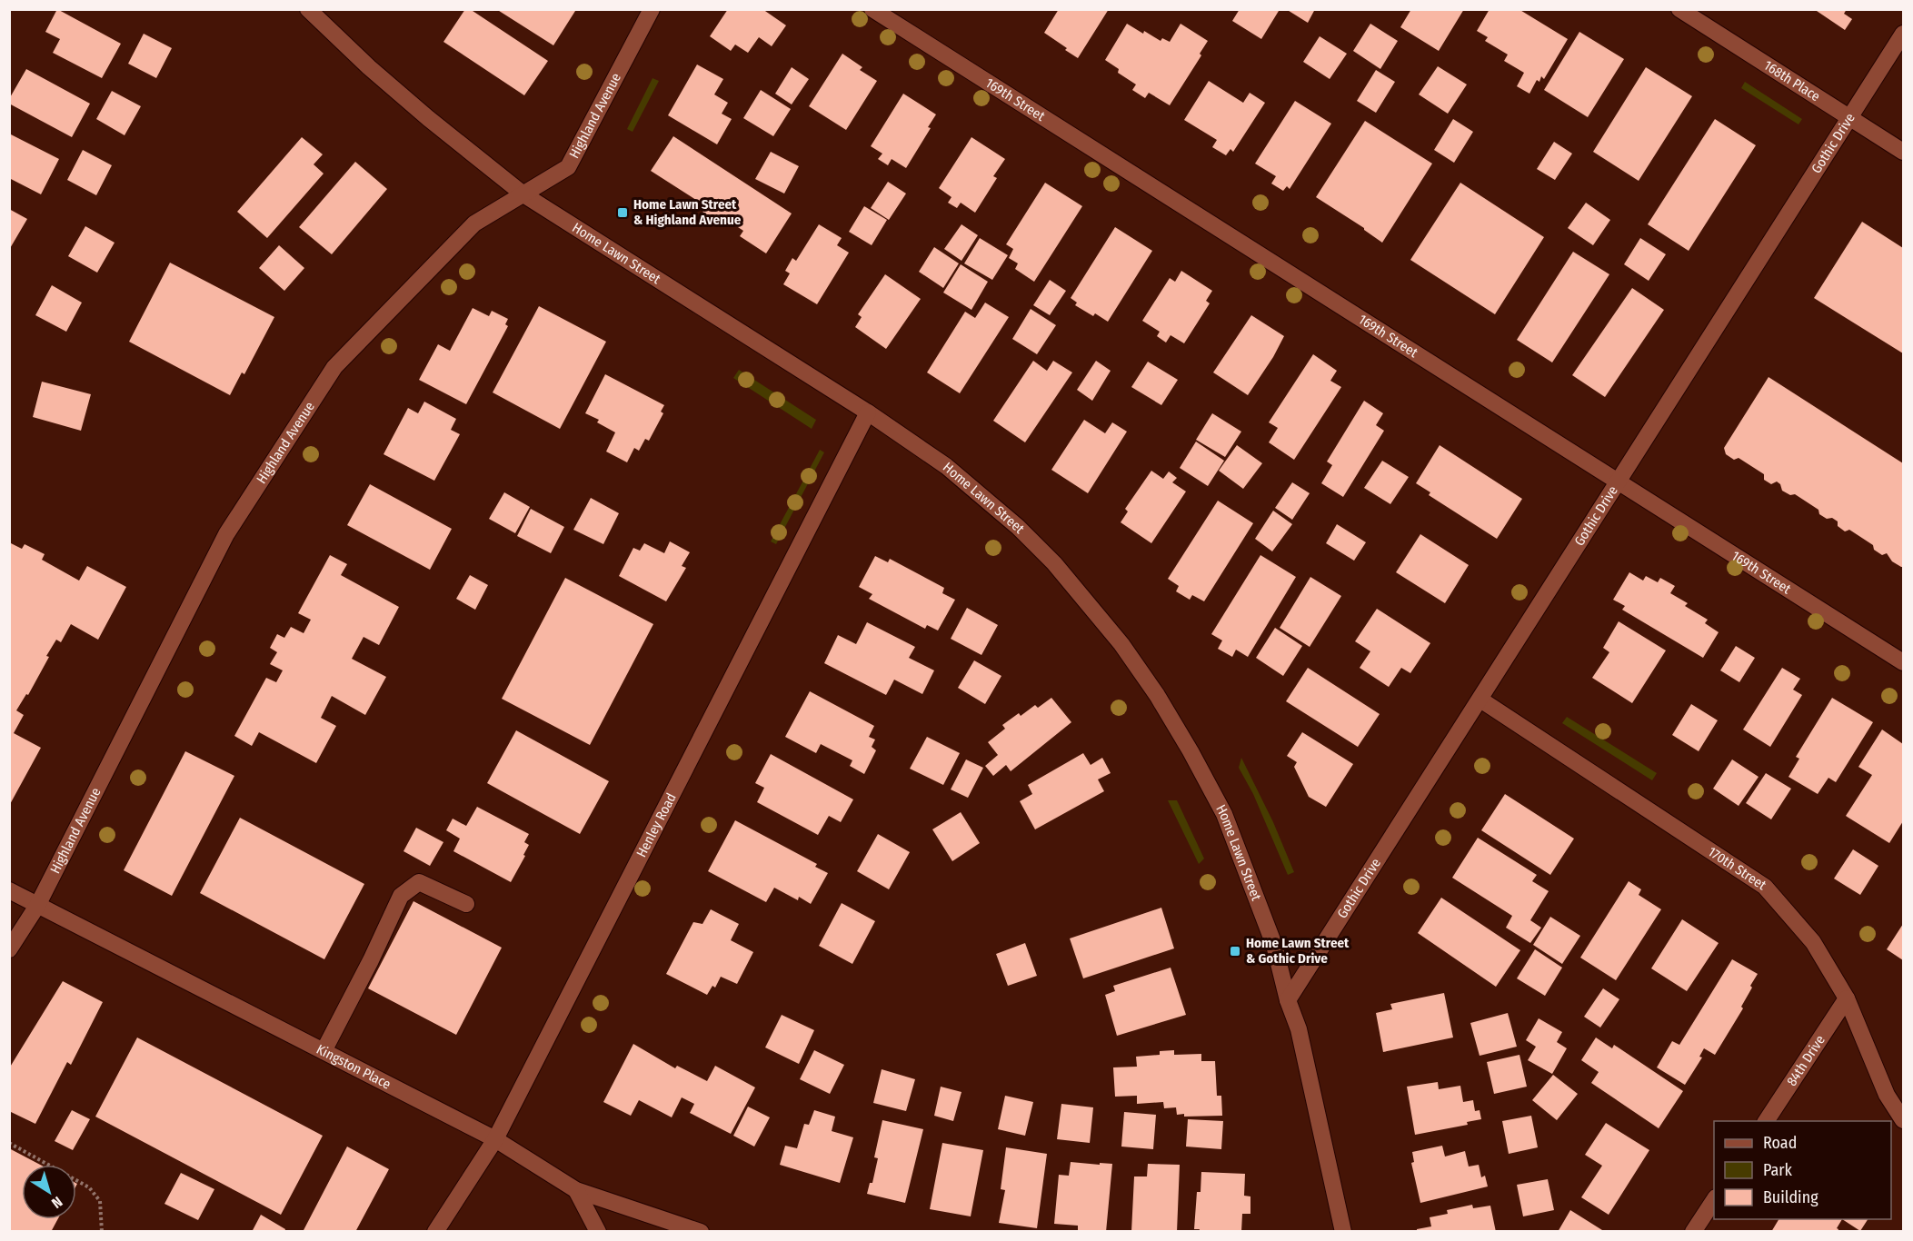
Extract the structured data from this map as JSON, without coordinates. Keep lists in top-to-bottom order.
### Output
{
  "streets": {
    "street": [
      "168th Place",
      "169th Street",
      "Highland Avenue",
      "Gothic Drive",
      "Home Lawn Street",
      "Henley Road",
      "170th Street",
      "84th Drive",
      "Kingston Place"
    ]
  },
  "crossings": [
    ["168th Place", "Gothic Drive"],
    ["169th Street", "Gothic Drive"],
    ["Highland Avenue", "Home Lawn Street"],
    ["Highland Avenue", "Kingston Place"],
    ["Gothic Drive", "Home Lawn Street"],
    ["Gothic Drive", "170th Street"],
    ["Home Lawn Street", "Henley Road"],
    ["Henley Road", "Kingston Place"],
    ["170th Street", "84th Drive"]
  ],
  "places": {
    "transit": ["Home Lawn Street & Highland Avenue", "Home Lawn Street & Gothic Drive"]
  },
  "legend": ["Road", "Park", "Building"],
  "north": "bottom right"
}
